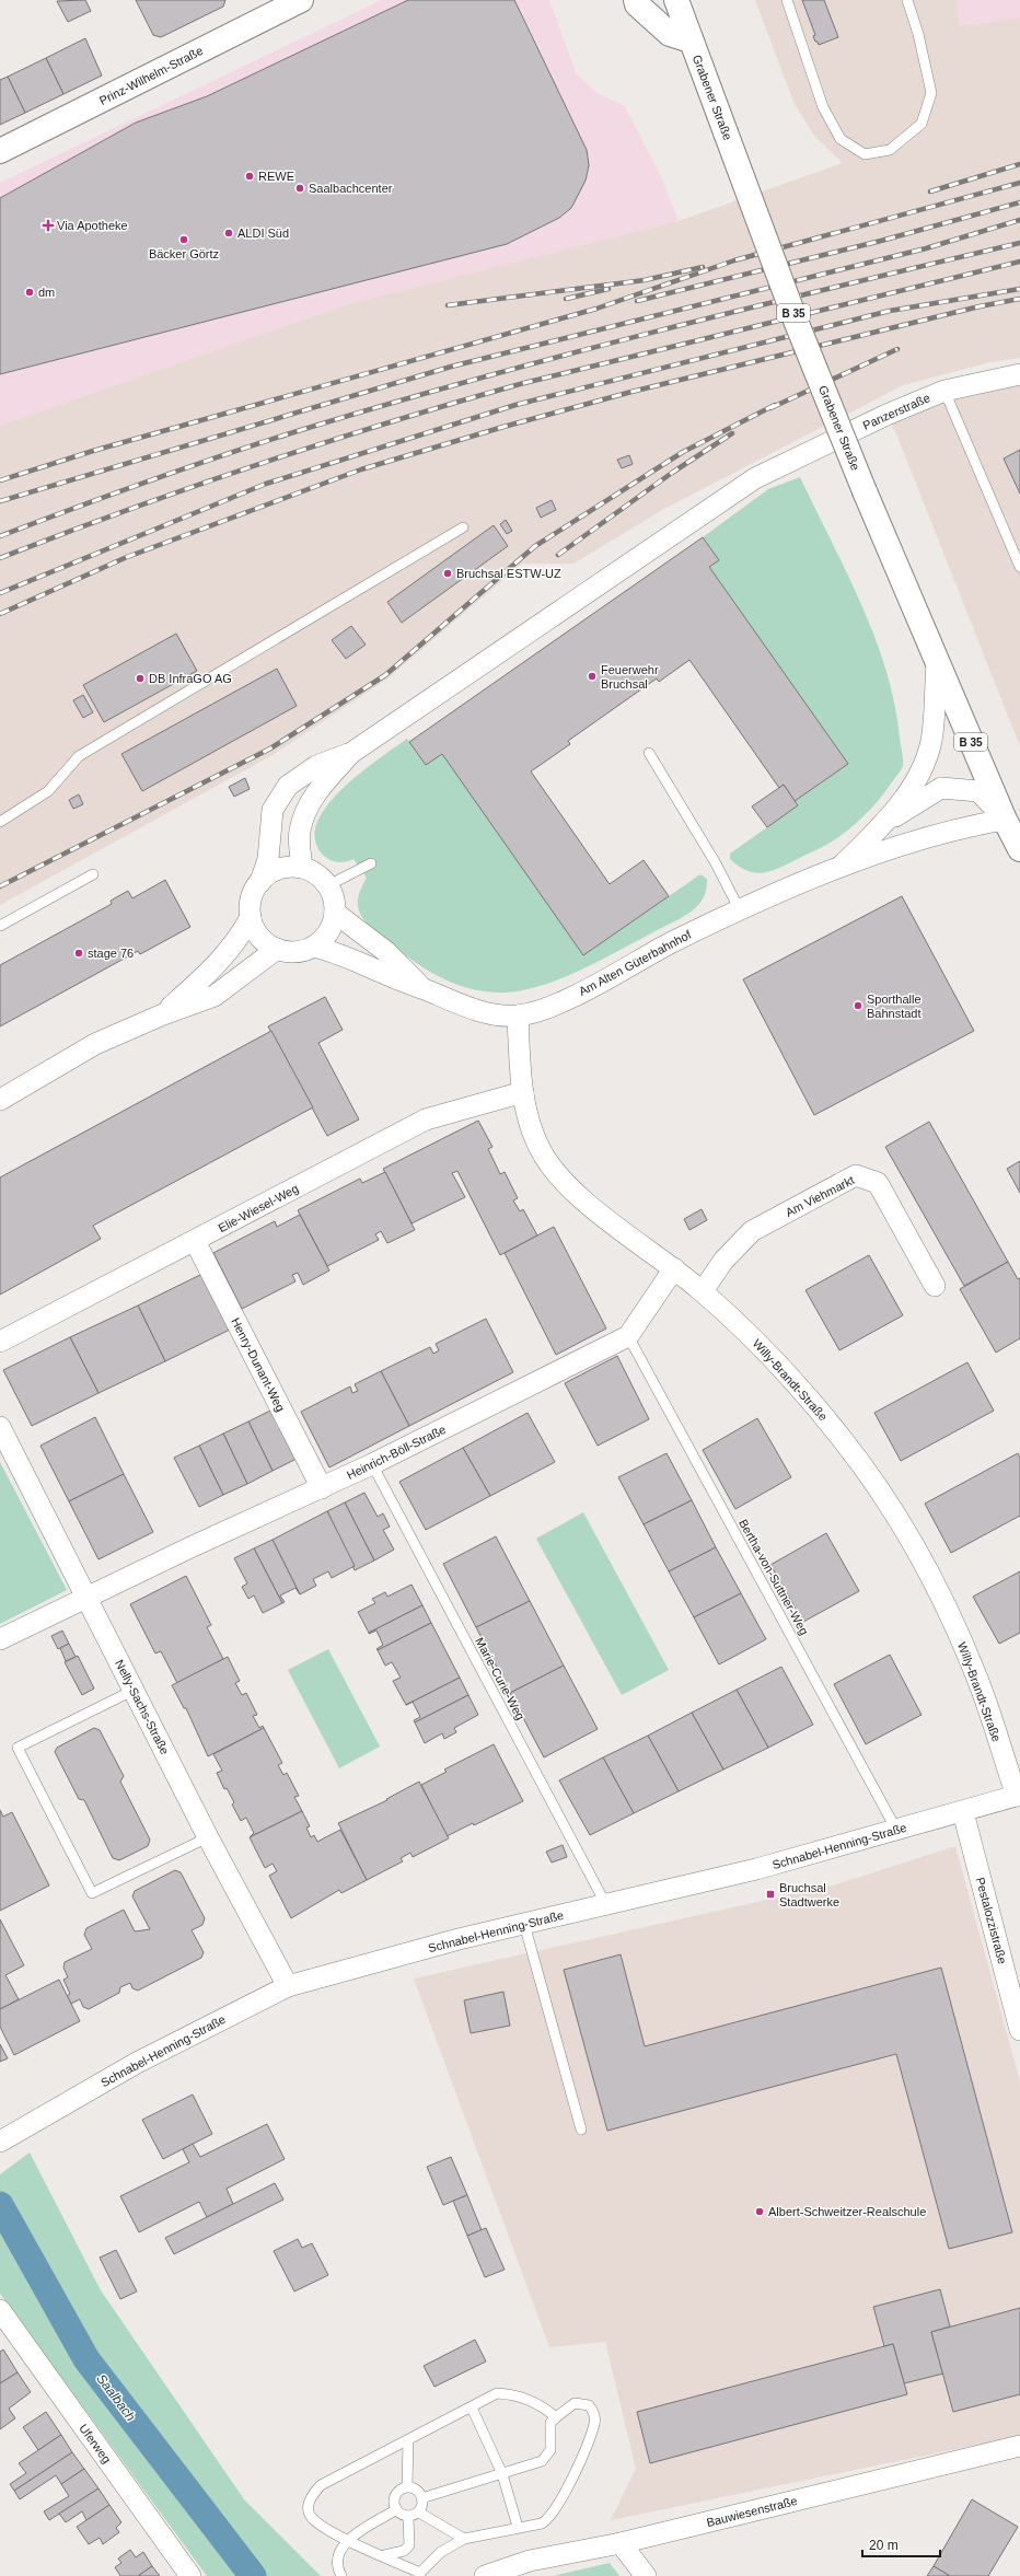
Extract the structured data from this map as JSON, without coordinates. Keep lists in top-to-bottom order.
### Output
{
  "streets": {
    "main road": ["Prinz-Wilhelm-Straße", "Grabener Straße", "B 35"],
    "street": [
      "Panzerstraße",
      "Am Alten Güterbahnhof",
      "Am Viehmarkt",
      "Elie-Wiesel-Weg",
      "Henry-Dunant-Weg",
      "Willy-Brandt-Straße",
      "Heinrich-Böll-Straße",
      "Nelly-Sachs-Straße",
      "Schnabel-Henning-Straße",
      "Pestalozzistraße",
      "Uferweg",
      "Bauwiesenstraße"
    ],
    "lane": ["Bertha-von-Suttner-Weg", "Marie-Curie-Weg"]
  },
  "crossings": [
    ["Grabener Straße", "Am Alten Güterbahnhof"],
    ["Am Alten Güterbahnhof", "Willy-Brandt-Straße"],
    ["Am Viehmarkt", "Willy-Brandt-Straße"],
    ["Elie-Wiesel-Weg", "Henry-Dunant-Weg"],
    ["Elie-Wiesel-Weg", "Willy-Brandt-Straße"],
    ["Henry-Dunant-Weg", "Heinrich-Böll-Straße"],
    ["Willy-Brandt-Straße", "Heinrich-Böll-Straße"],
    ["Willy-Brandt-Straße", "Schnabel-Henning-Straße"],
    ["Heinrich-Böll-Straße", "Bertha-von-Suttner-Weg"],
    ["Heinrich-Böll-Straße", "Marie-Curie-Weg"],
    ["Heinrich-Böll-Straße", "Nelly-Sachs-Straße"],
    ["Bertha-von-Suttner-Weg", "Schnabel-Henning-Straße"],
    ["Marie-Curie-Weg", "Schnabel-Henning-Straße"],
    ["Nelly-Sachs-Straße", "Schnabel-Henning-Straße"],
    ["Schnabel-Henning-Straße", "Pestalozzistraße"]
  ],
  "water": ["Saalbach"],
  "places": {
    "other": [
      "REWE",
      "Saalbachcenter",
      "ALDI Süd",
      "Bäcker Görtz",
      "dm",
      "Bruchsal ESTW-UZ",
      "Feuerwehr Bruchsal",
      "DB InfraGO AG",
      "stage 76",
      "Sporthalle Bahnstadt",
      "Albert-Schweitzer-Realschule"
    ],
    "health": ["Via Apotheke"],
    "transit": ["Bruchsal Stadtwerke"]
  },
  "scale_bar": "20 m"
}
